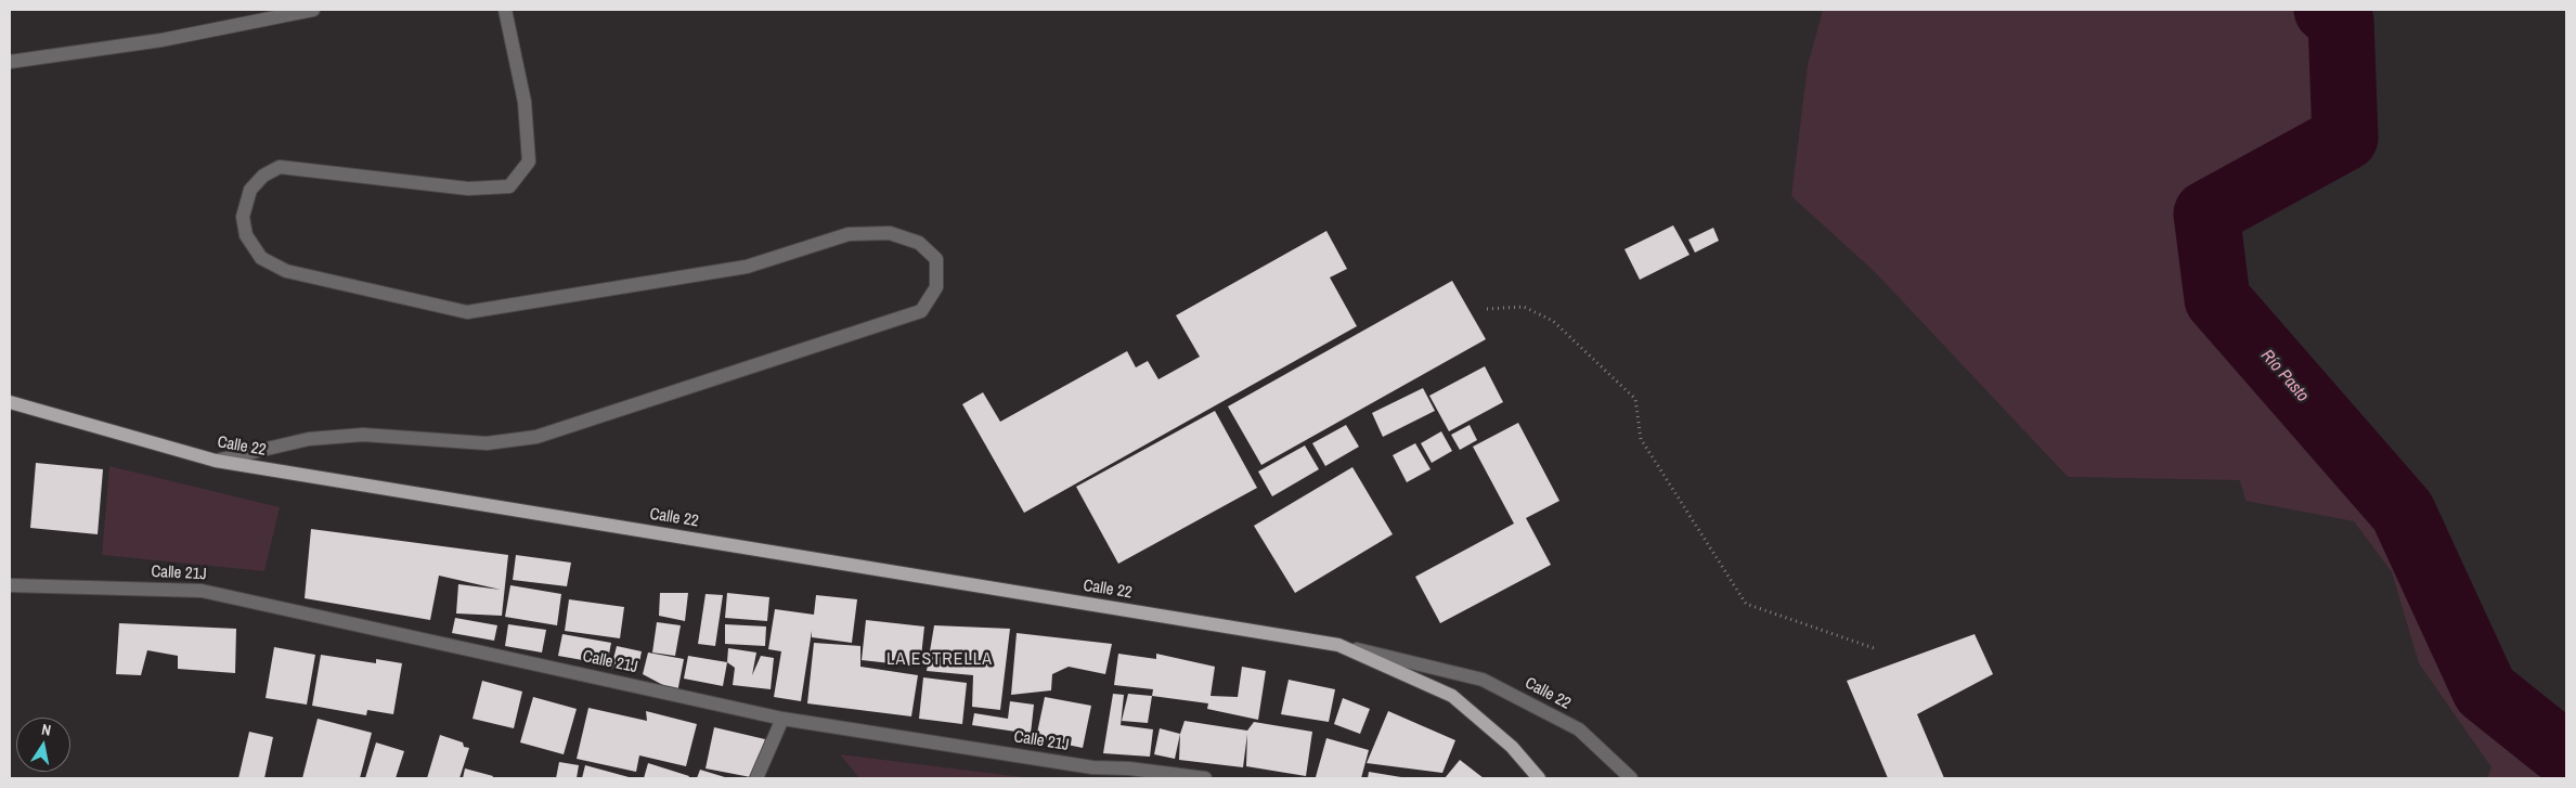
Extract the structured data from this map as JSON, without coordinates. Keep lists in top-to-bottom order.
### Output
{
  "streets": {
    "main road": ["Calle 22"],
    "street": ["Calle 21J"]
  },
  "districts": ["LA ESTRELLA"],
  "water": ["Río Pasto"],
  "north": "top"
}
